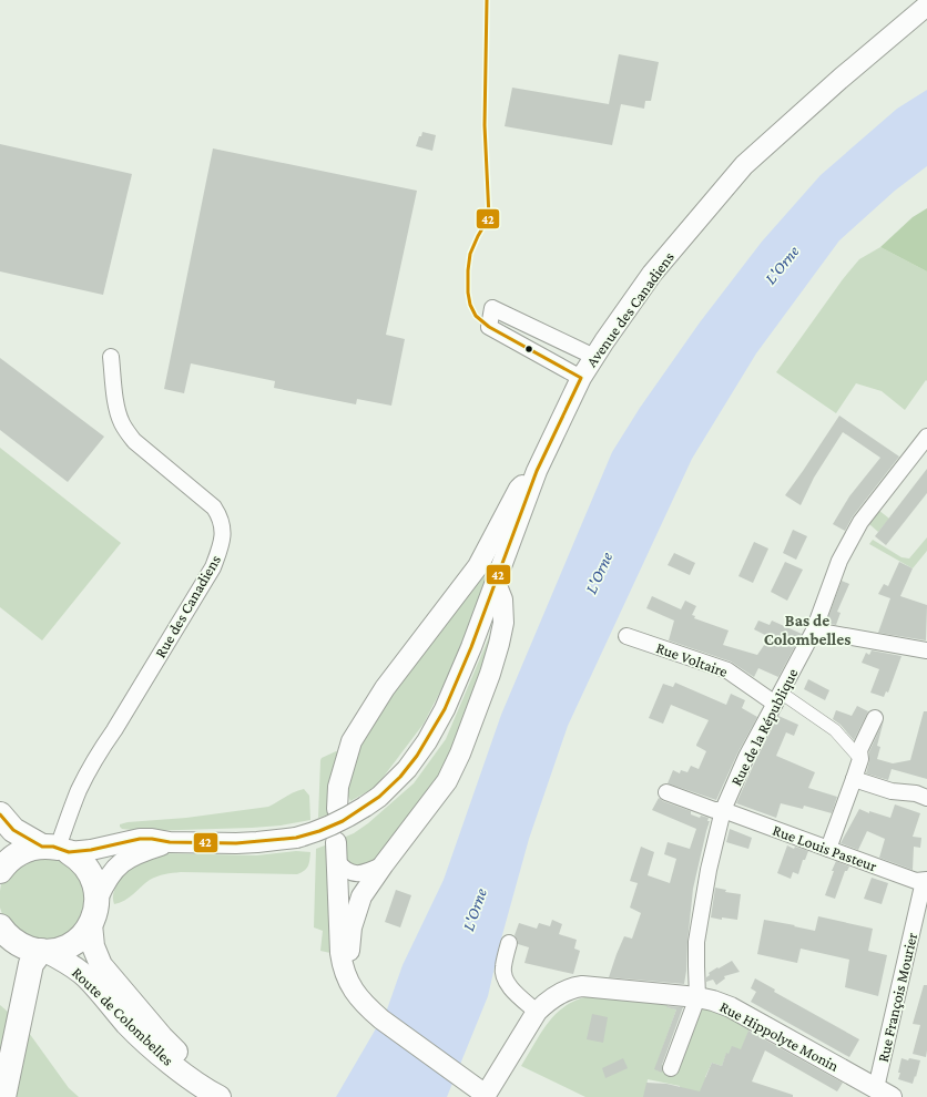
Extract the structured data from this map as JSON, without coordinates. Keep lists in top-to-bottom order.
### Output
{
  "streets": {
    "main road": ["Route de Colombelles"],
    "street": [
      "Avenue des Canadiens",
      "Rue des Canadiens",
      "Rue Voltaire",
      "Rue de la République",
      "Rue Louis Pasteur",
      "Rue François Mourier",
      "Rue Hippolyte Monin"
    ]
  },
  "crossings": [
    ["Avenue des Canadiens", "Rue des Canadiens"],
    ["Avenue des Canadiens", "Route de Colombelles"],
    ["Rue des Canadiens", "Route de Colombelles"],
    ["Rue Voltaire", "Rue de la République"],
    ["Rue de la République", "Rue Louis Pasteur"],
    ["Rue de la République", "Rue Hippolyte Monin"],
    ["Rue Louis Pasteur", "Rue François Mourier"],
    ["Rue François Mourier", "Rue Hippolyte Monin"]
  ],
  "districts": ["Bas de Colombelles"],
  "water": ["L'Orne"],
  "lines": ["transit line 42"]
}
